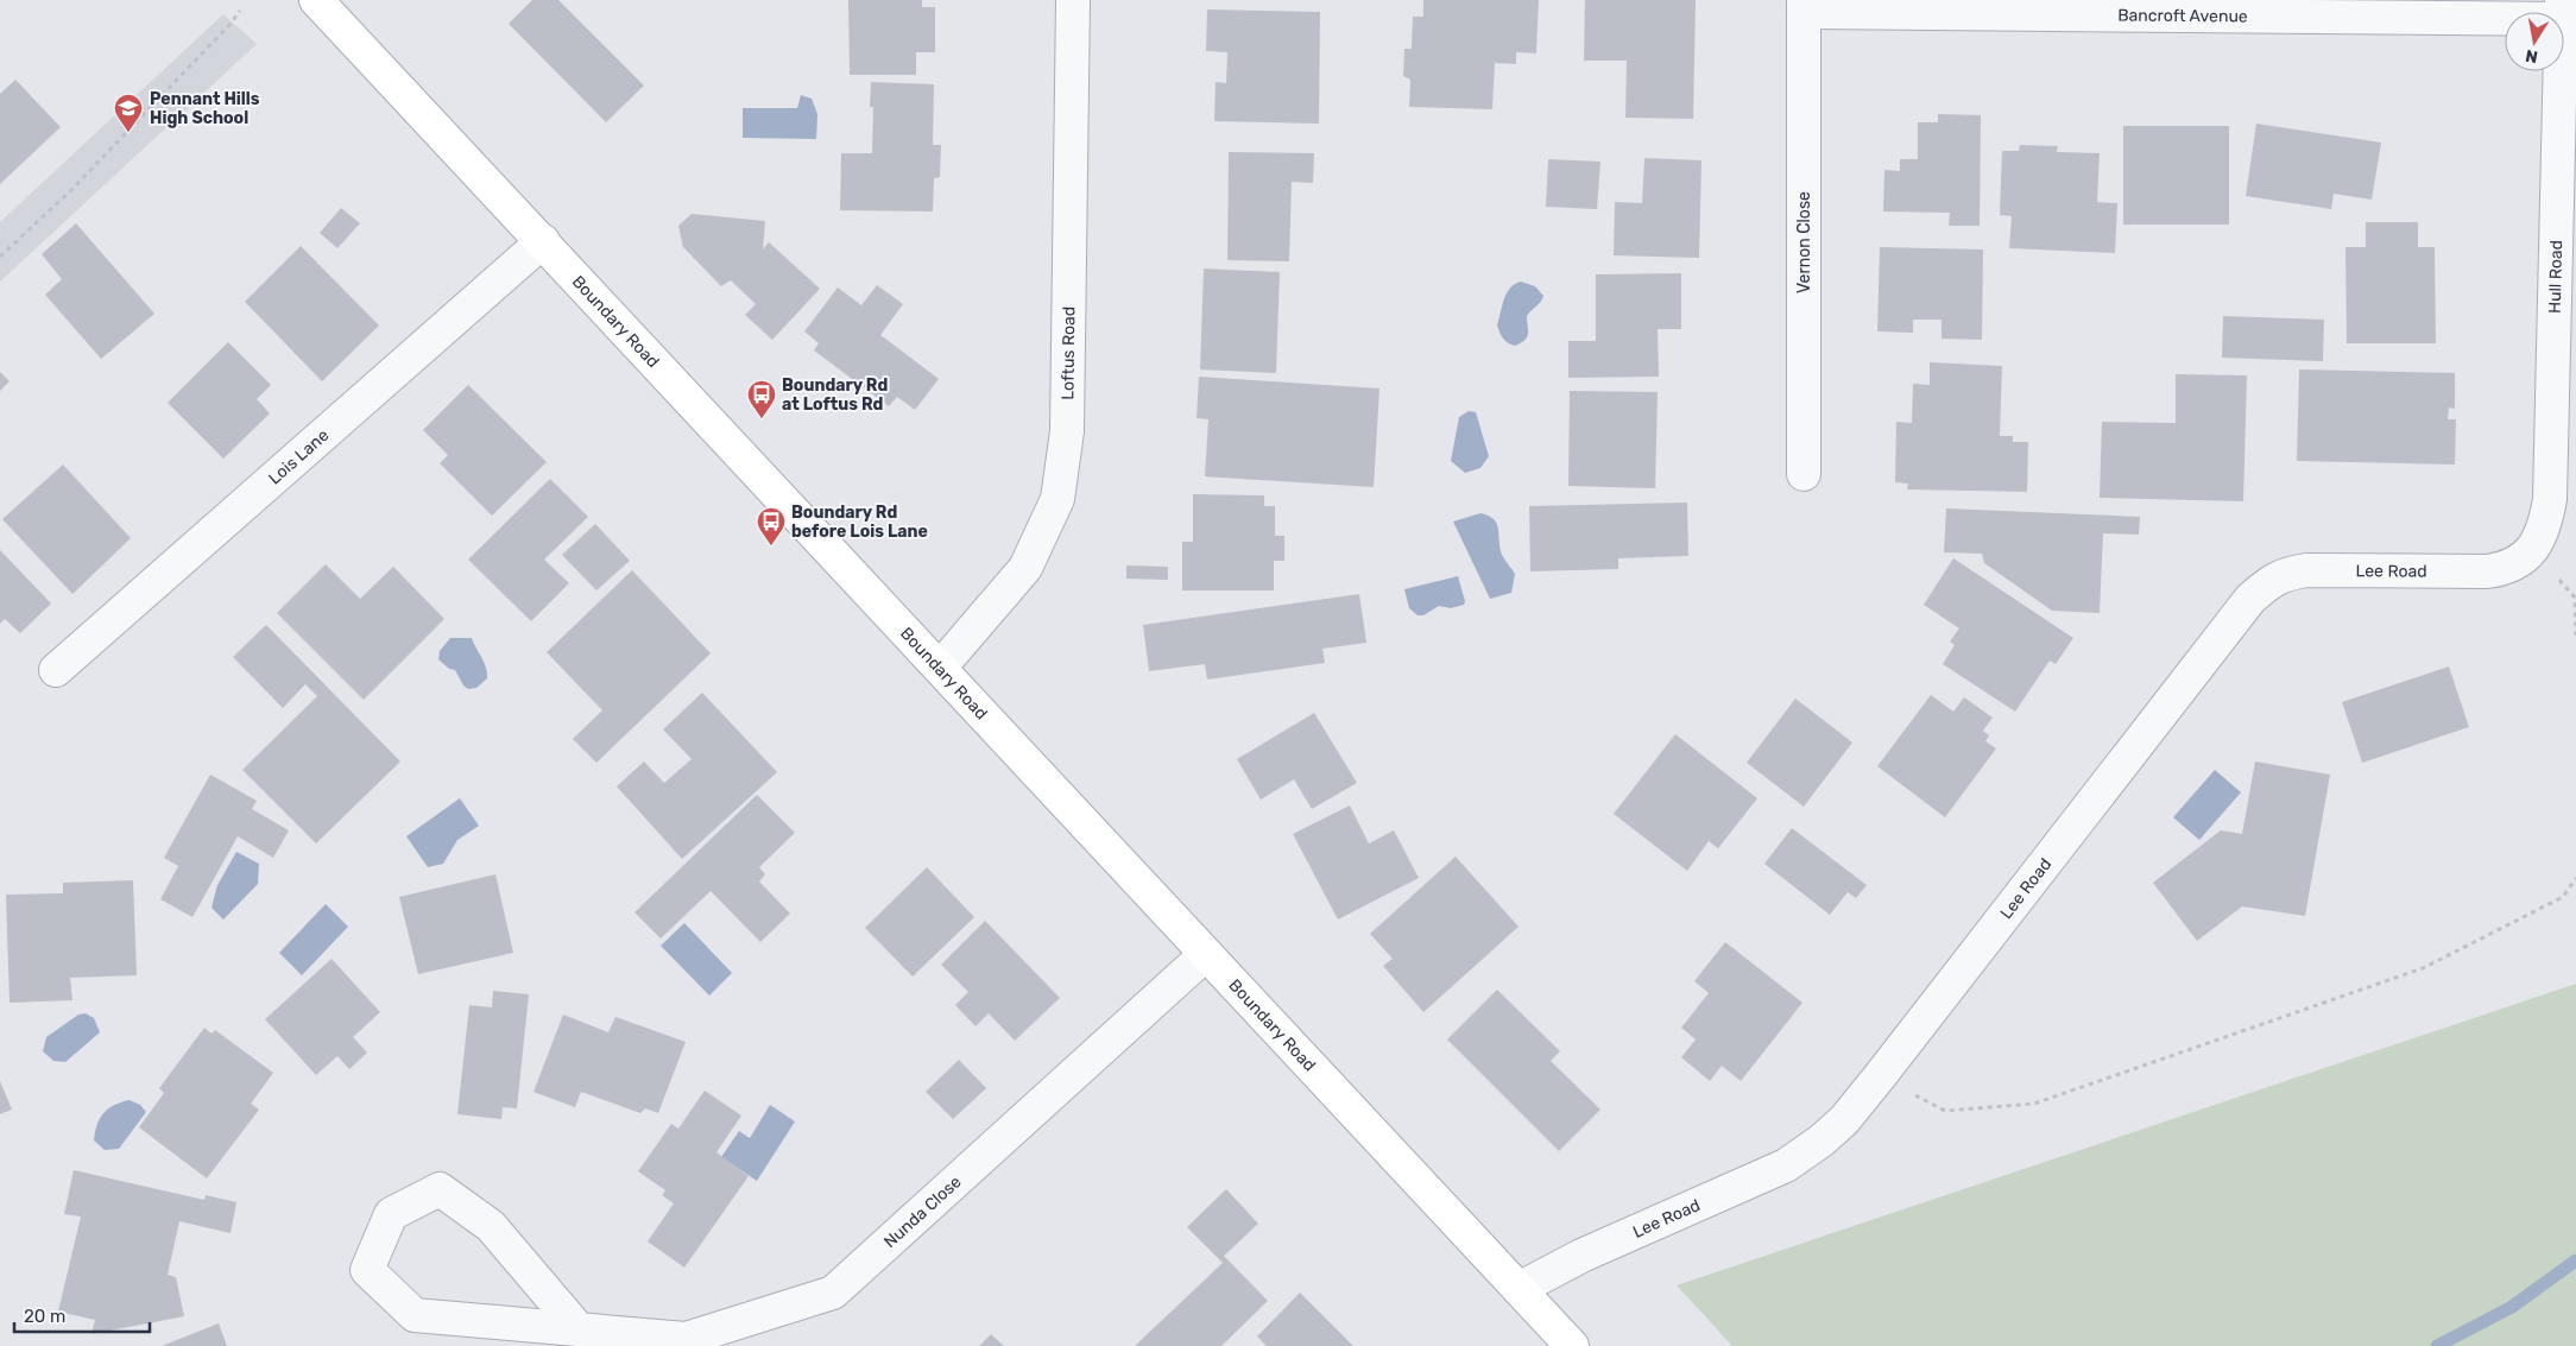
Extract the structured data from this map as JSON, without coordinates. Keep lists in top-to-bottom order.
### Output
{
  "streets": {
    "main road": ["Boundary Road"],
    "street": [
      "Bancroft Avenue",
      "Vernon Close",
      "Hull Road",
      "Loftus Road",
      "Lois Lane",
      "Lee Road",
      "Nunda Close"
    ]
  },
  "crossings": [
    ["Bancroft Avenue", "Vernon Close"],
    ["Bancroft Avenue", "Hull Road"],
    ["Hull Road", "Lee Road"],
    ["Boundary Road", "Loftus Road"],
    ["Boundary Road", "Lois Lane"],
    ["Boundary Road", "Lee Road"],
    ["Boundary Road", "Nunda Close"]
  ],
  "places": {
    "school or university": ["Pennant Hills High School"],
    "bus stop": ["Boundary Rd at Loftus Rd", "Boundary Rd before Lois Lane"]
  },
  "scale_bar": "20 m",
  "north": "bottom"
}
